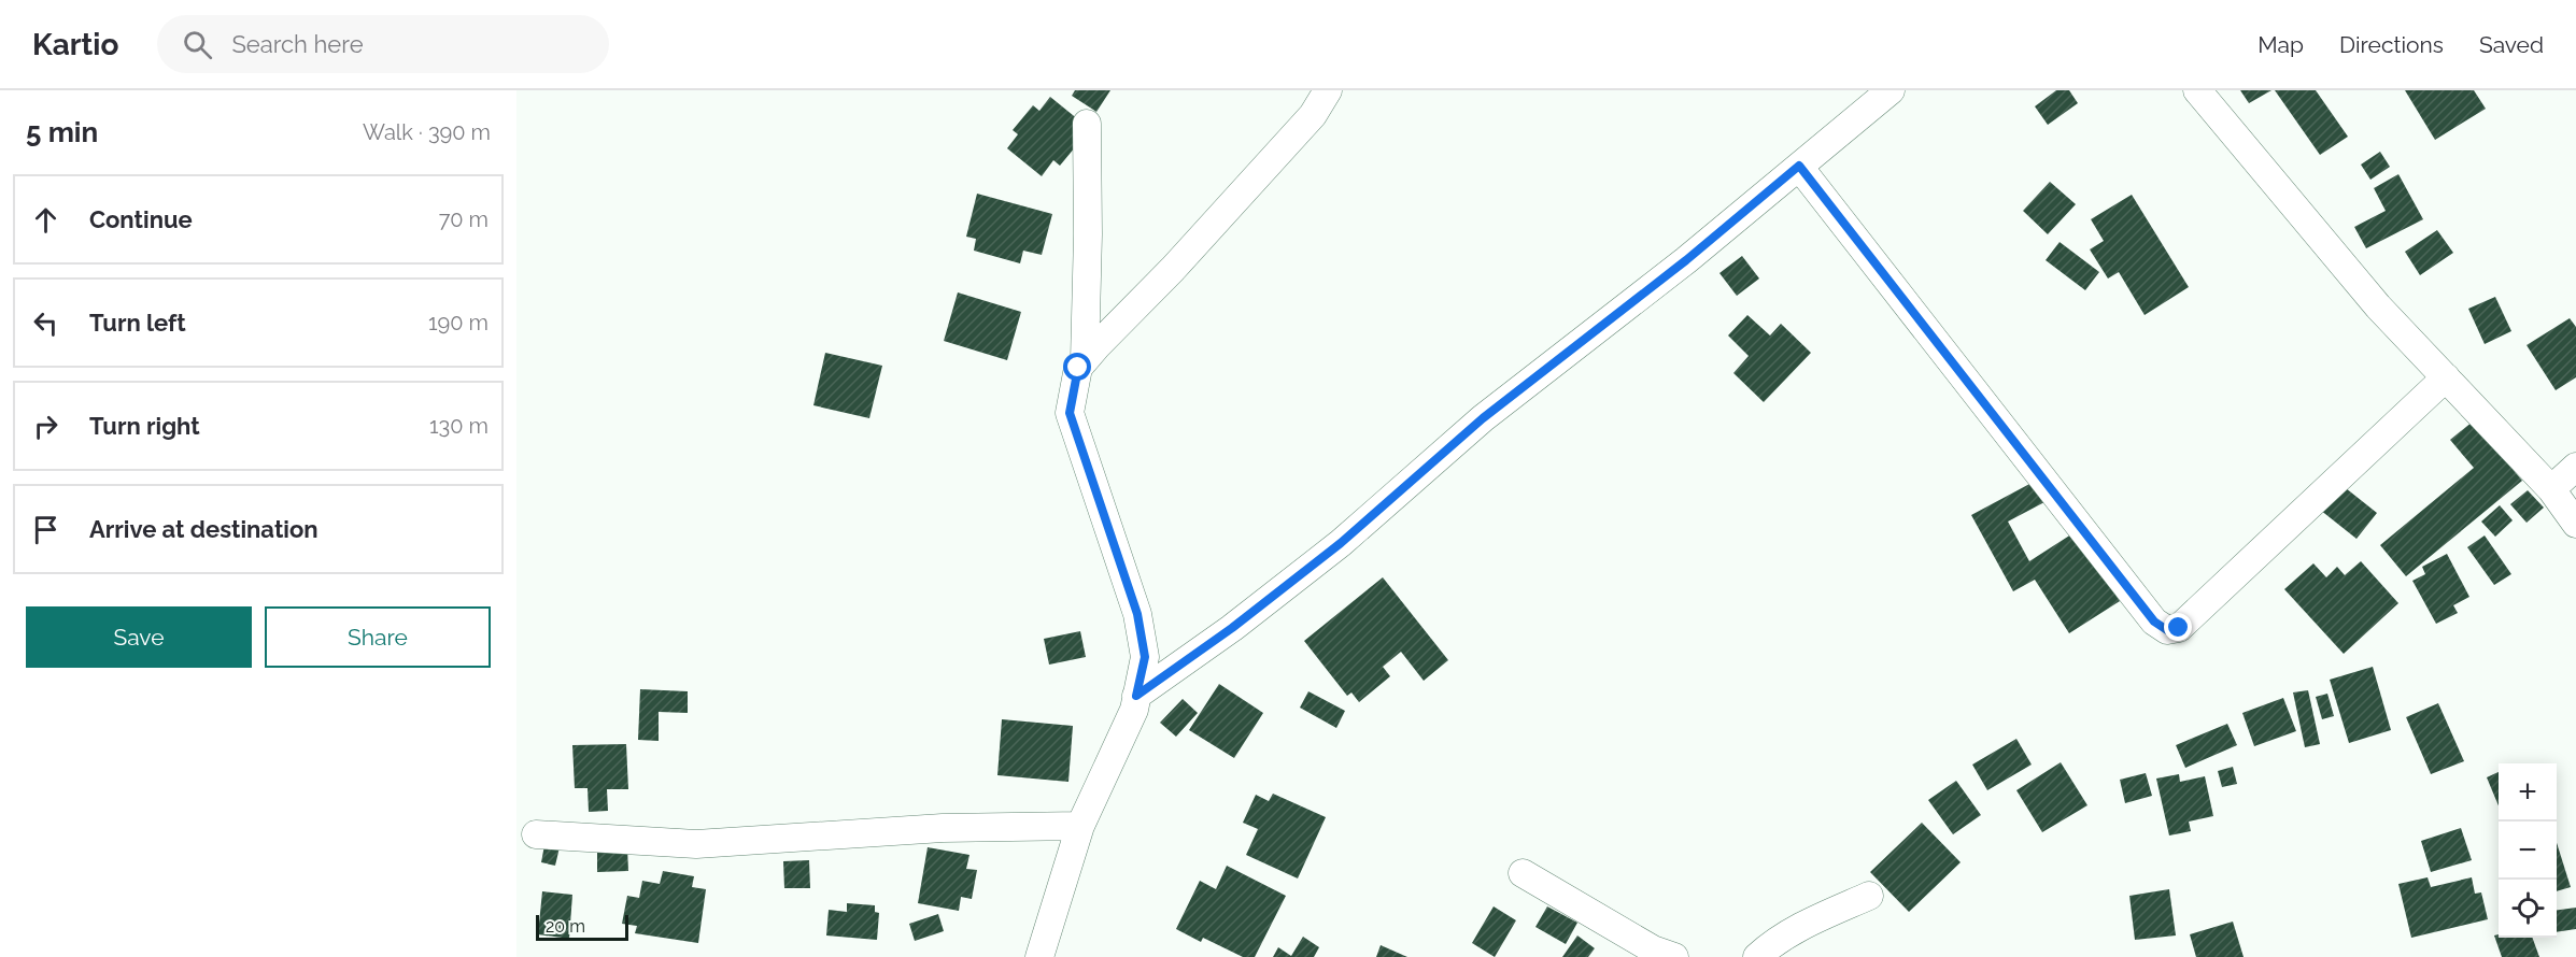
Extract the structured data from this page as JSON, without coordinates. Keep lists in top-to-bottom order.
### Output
{
  "scale_bar": "20 m",
  "page": {
    "header": "Kartio",
    "search": "Search here",
    "nav": ["Map", "Directions", "Saved"],
    "heading": ["5 min", "Walk · 390 m"],
    "list": [
      ["Continue", "70 m"],
      ["Turn left", "190 m"],
      ["Turn right", "130 m"],
      "Arrive at destination"
    ],
    "buttons": ["Save", "Share"],
    "map_buttons": ["+", "−"],
    "scale": "20 m"
  }
}
